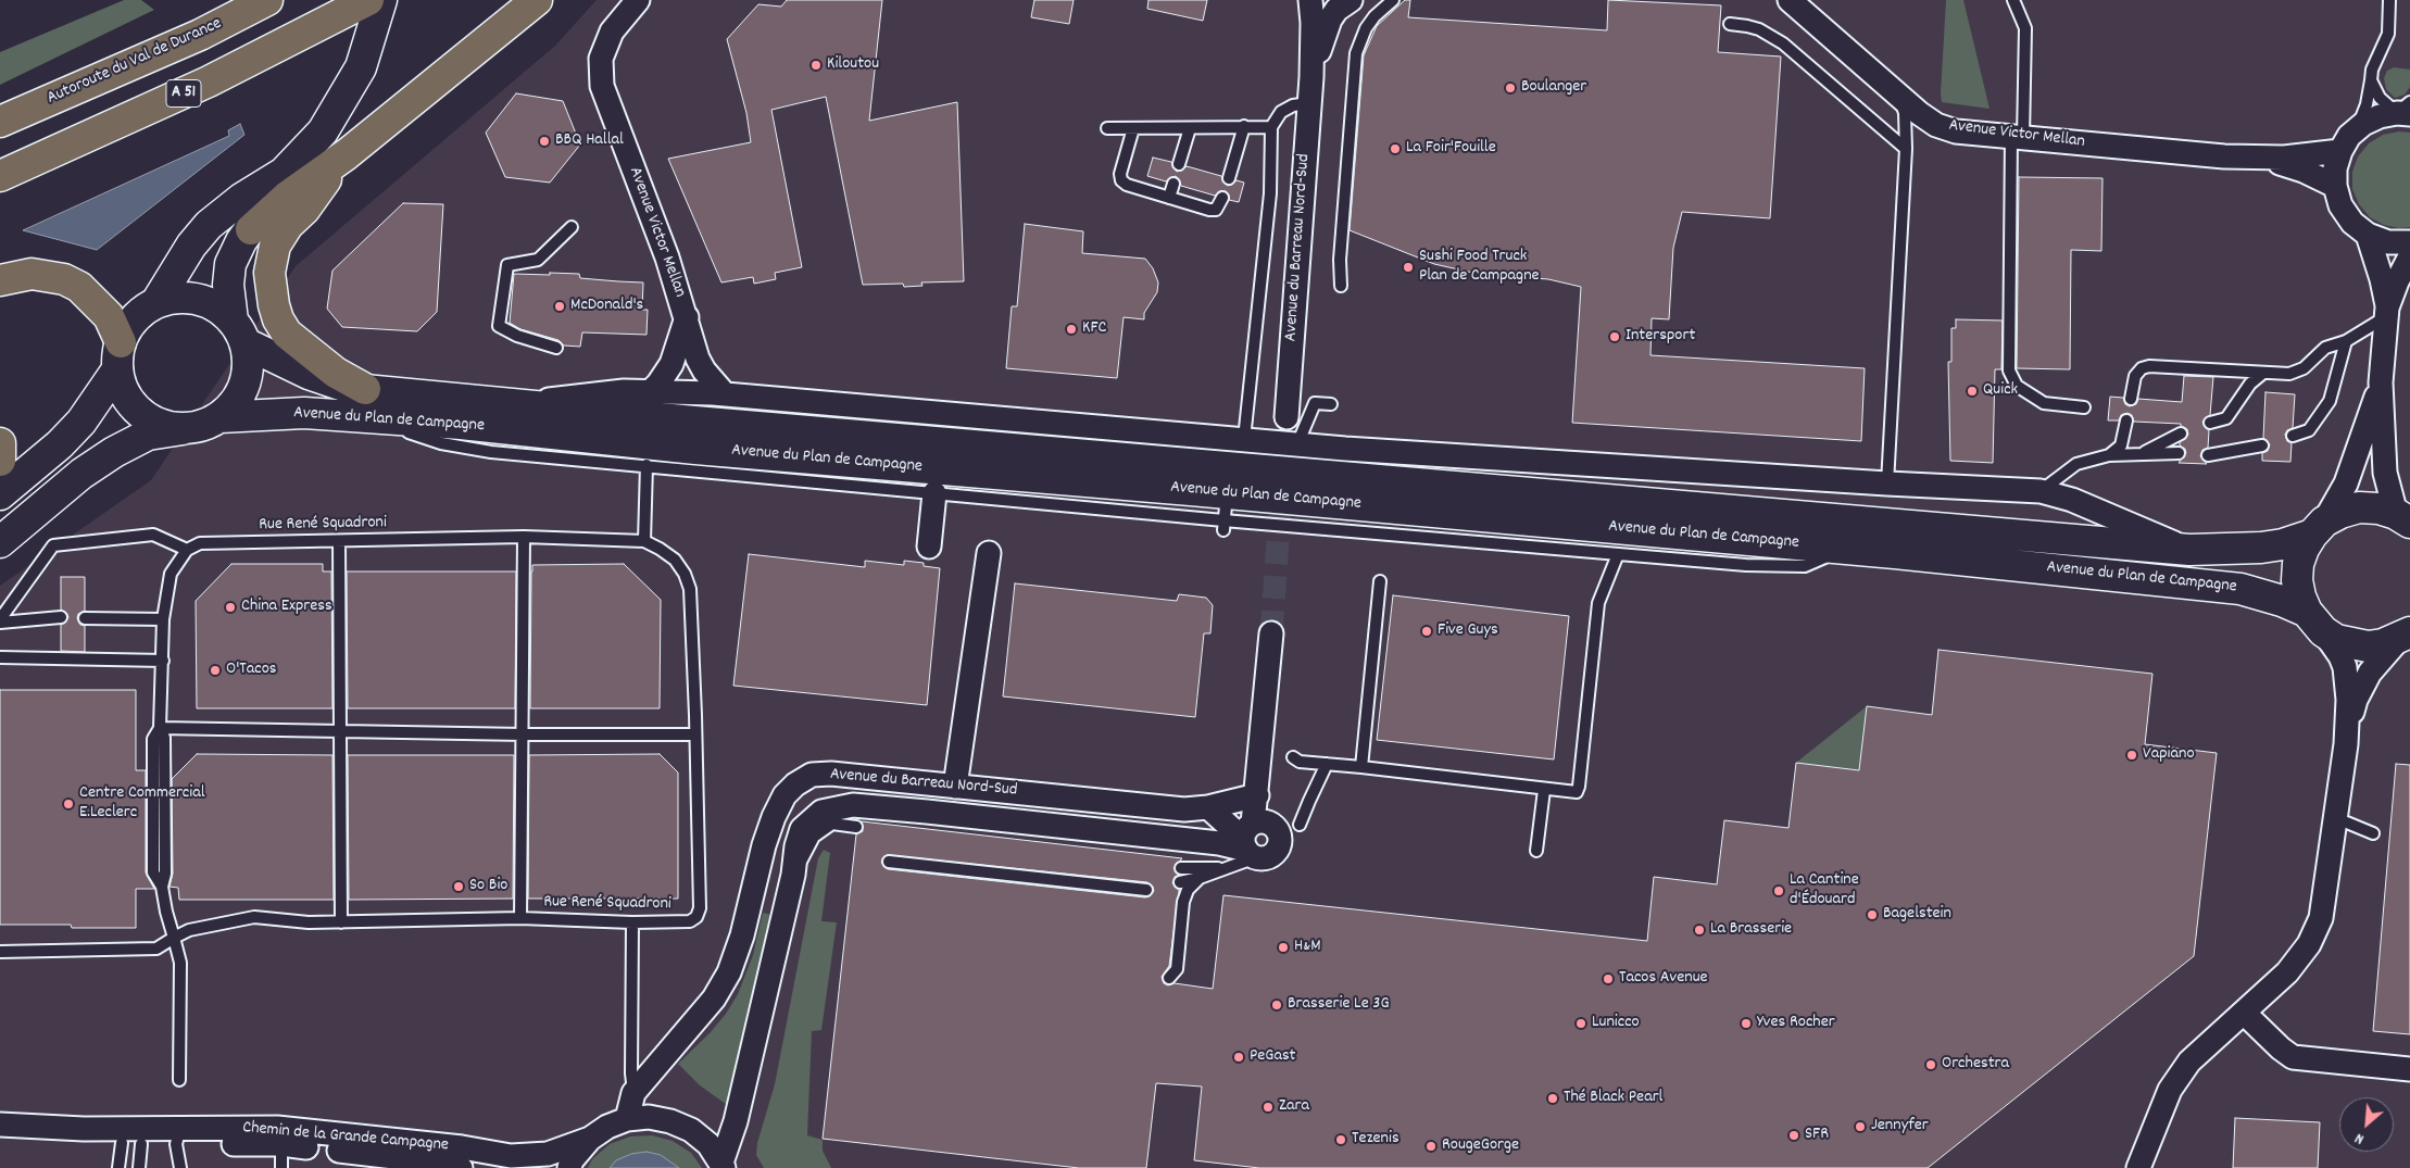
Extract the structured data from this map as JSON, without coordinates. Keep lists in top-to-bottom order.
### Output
{
  "streets": {
    "highway": ["Autoroute du Val de Durance", "A 51"],
    "main road": ["Avenue du Plan de Campagne"],
    "street": ["Avenue Victor Mellan", "Avenue du Barreau Nord-Sud", "Chemin de la Grande Campagne"],
    "lane": ["Rue René Squadroni"]
  },
  "crossings": [
    ["Avenue Victor Mellan", "Avenue du Plan de Campagne"]
  ],
  "places": [
    "Kiloutou",
    "Boulanger",
    "BBQ Hallal",
    "La Foir'Fouille",
    "Sushi Food Truck Plan de Campagne",
    "McDonald's",
    "KFC",
    "Intersport",
    "Quick",
    "China Express",
    "Five Guys",
    "O'Tacos",
    "Vapiano",
    "Centre Commercial E.Leclerc",
    "So Bio",
    "La Cantine d'Édouard",
    "Bagelstein",
    "La Brasserie",
    "H&M",
    "Tacos Avenue",
    "Brasserie Le 3G",
    "Lunicco",
    "Yves Rocher",
    "PeGast",
    "Orchestra",
    "Thé Black Pearl",
    "Zara",
    "Jennyfer",
    "SFR",
    "Tezenis",
    "RougeGorge"
  ],
  "north": "bottom left"
}
